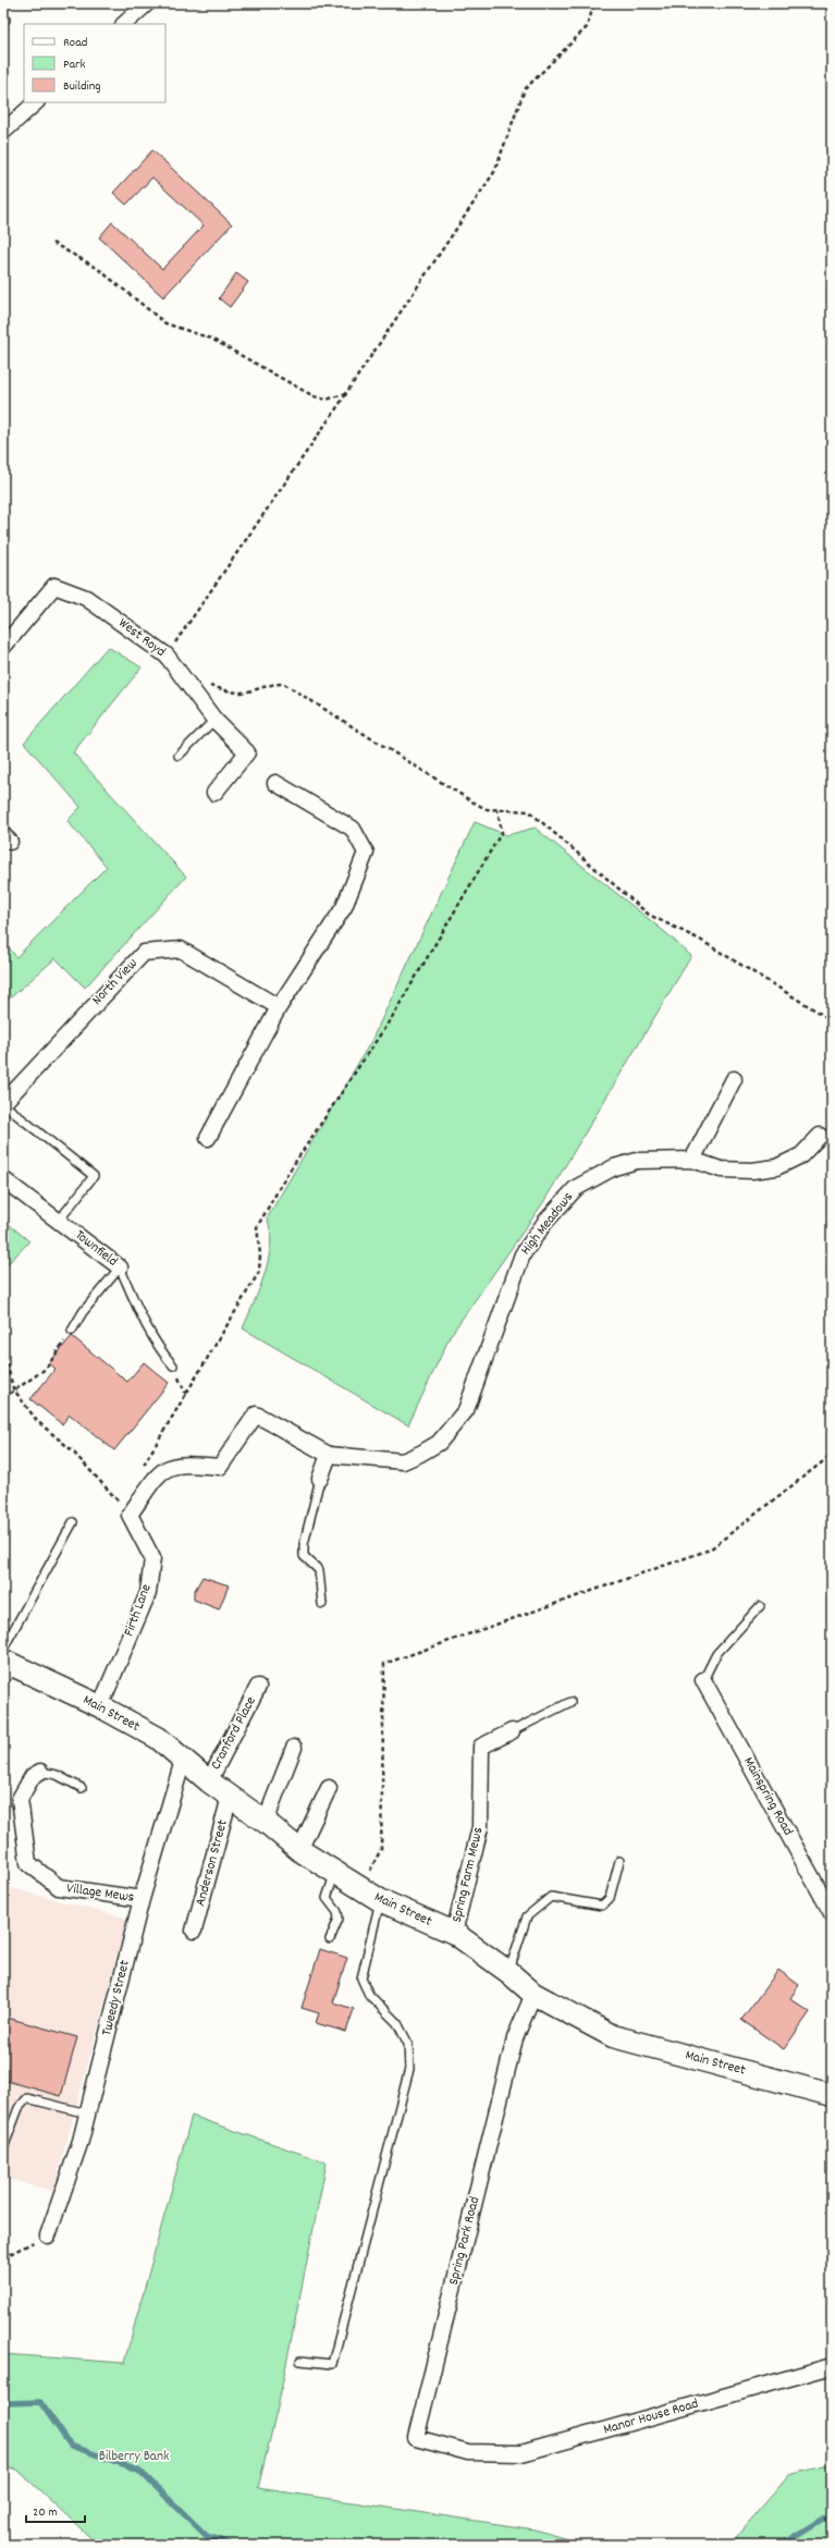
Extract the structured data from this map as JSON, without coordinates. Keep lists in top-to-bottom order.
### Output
{
  "streets": {
    "street": [
      "West Royd",
      "North View",
      "High Meadows",
      "Townfield",
      "Firth Lane",
      "Main Street",
      "Cranford Place",
      "Mainspring Road",
      "Anderson Street",
      "Spring Farm Mews",
      "Village Mews",
      "Tweedy Street",
      "Spring Park Road",
      "Manor House Road"
    ]
  },
  "crossings": [
    ["Firth Lane", "Main Street"],
    ["Main Street", "Cranford Place"],
    ["Main Street", "Anderson Street"],
    ["Main Street", "Spring Farm Mews"],
    ["Main Street", "Tweedy Street"],
    ["Main Street", "Spring Park Road"],
    ["Village Mews", "Tweedy Street"],
    ["Spring Park Road", "Manor House Road"]
  ],
  "parks": ["Bilberry Bank"],
  "legend": ["Road", "Park", "Building"],
  "scale_bar": "20 m"
}
